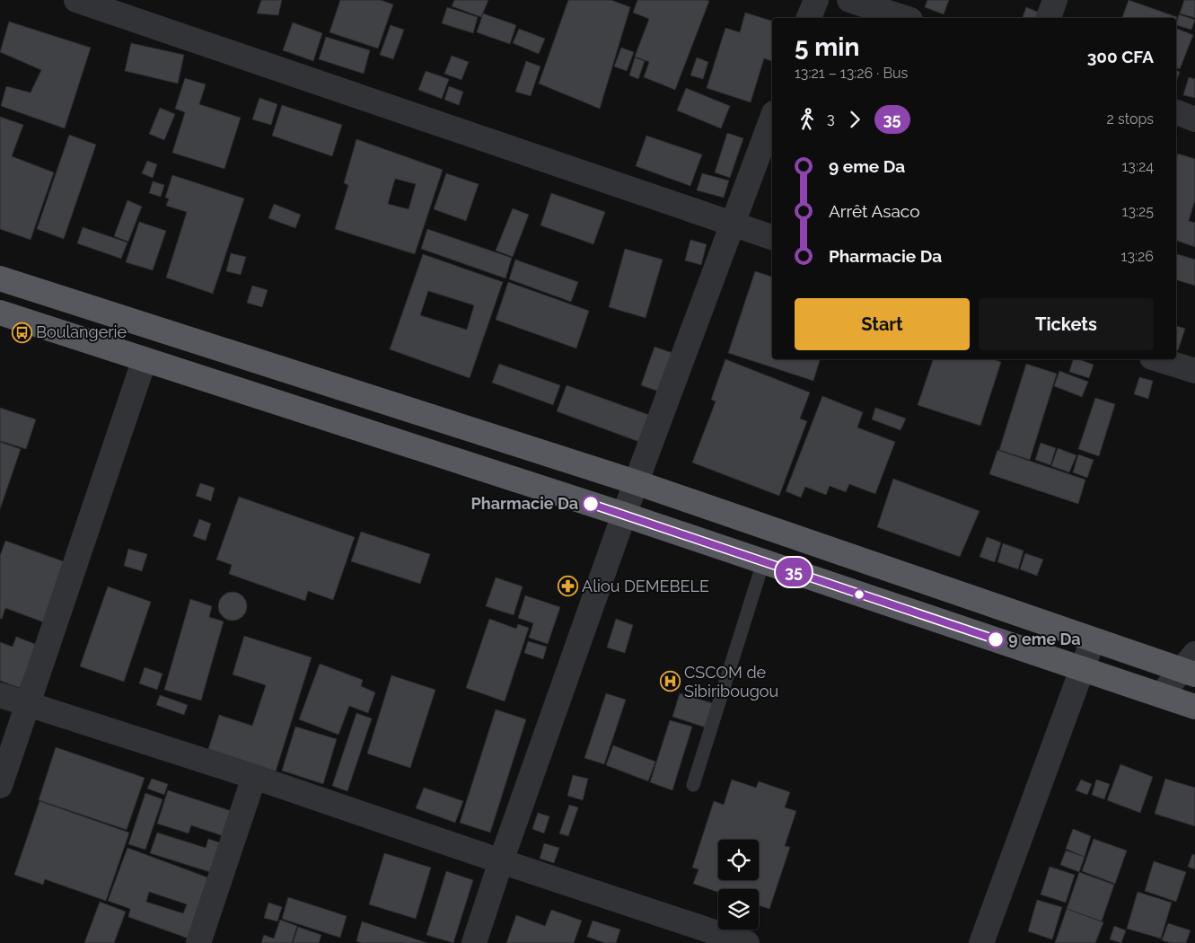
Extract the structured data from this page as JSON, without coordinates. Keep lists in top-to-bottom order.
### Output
{
  "places": {
    "bus stop": ["Boulangerie"],
    "other": ["Pharmacie Da", "9 eme Da"],
    "pharmacy": ["Aliou DEMEBELE"],
    "hospital": ["CSCOM de Sibiribougou"]
  },
  "lines": ["bus line 35"],
  "page": {
    "on_map": "35",
    "heading": ["5 min", "13:21 – 13:26 · Bus", "300 CFA"],
    "legs": ["3", "35", "2 stops"],
    "list": [
      {
        "name": "9 eme Da",
        "value": "13:24"
      },
      {
        "name": "Arrêt Asaco",
        "value": "13:25"
      },
      {
        "name": "Pharmacie Da",
        "value": "13:26"
      }
    ],
    "buttons": ["Start", "Tickets"]
  }
}
